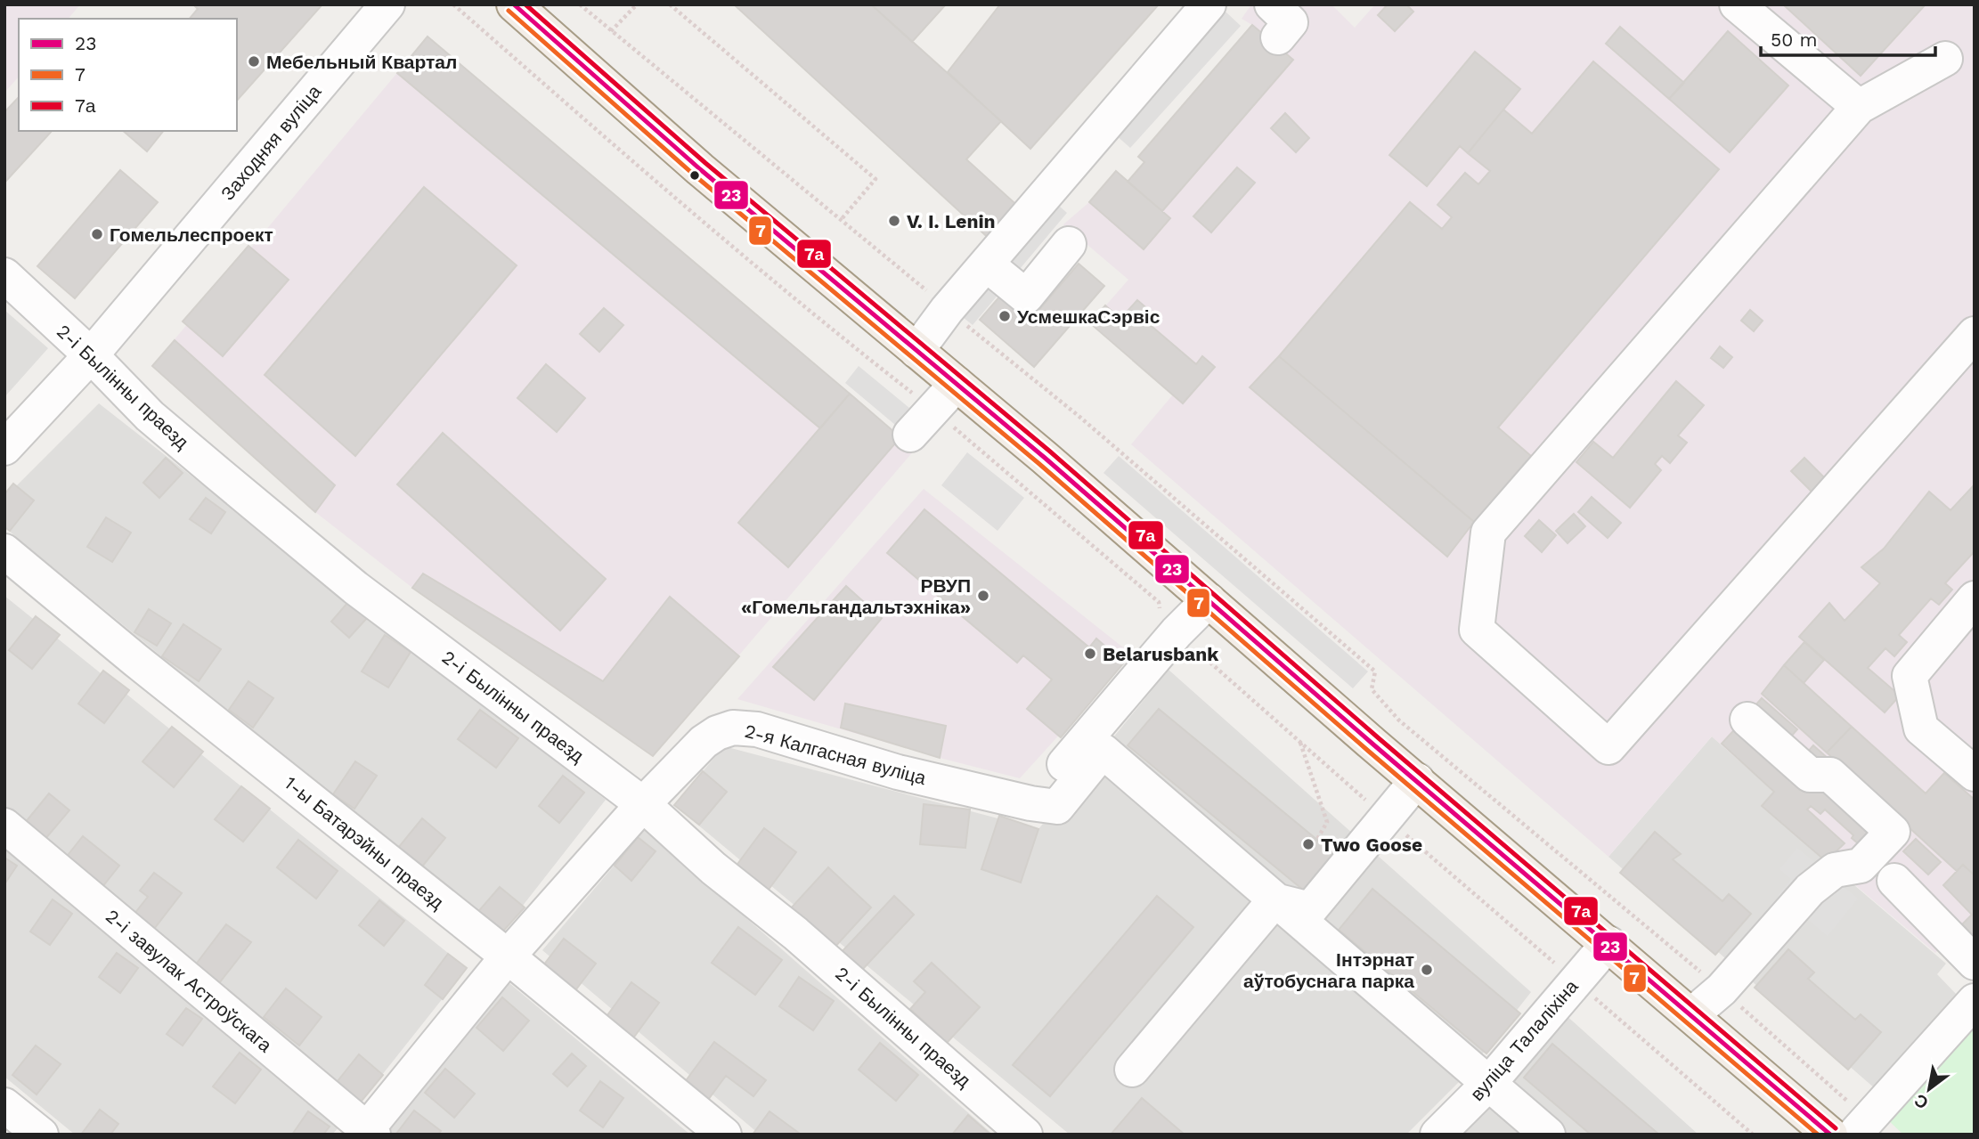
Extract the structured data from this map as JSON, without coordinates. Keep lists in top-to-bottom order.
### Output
{
  "streets": {
    "street": [
      "Заходняя вуліца",
      "2-і Былінны праезд",
      "2-я Калгасная вуліца",
      "1-ы Батарэйны праезд",
      "2-і завулак Астроўскага",
      "вуліца Талаліхіна"
    ]
  },
  "crossings": [
    ["Заходняя вуліца", "2-і Былінны праезд"],
    ["2-і Былінны праезд", "2-я Калгасная вуліца"],
    ["2-я Калгасная вуліца", "1-ы Батарэйны праезд"],
    ["2-я Калгасная вуліца", "2-і завулак Астроўскага"]
  ],
  "places": [
    "Мебельный Квартал",
    "V. I. Lenin",
    "Гомельлеспроект",
    "УсмешкаСэрвіс",
    "РВУП «Гомельгандальтэхніка»",
    "Belarusbank",
    "Two Goose",
    "Інтэрнат аўтобуснага парка"
  ],
  "lines": ["transit line 23", "transit line 7а", "transit line 7"],
  "legend": ["23", "7", "7а"],
  "scale_bar": "50 m",
  "north": "bottom left"
}
